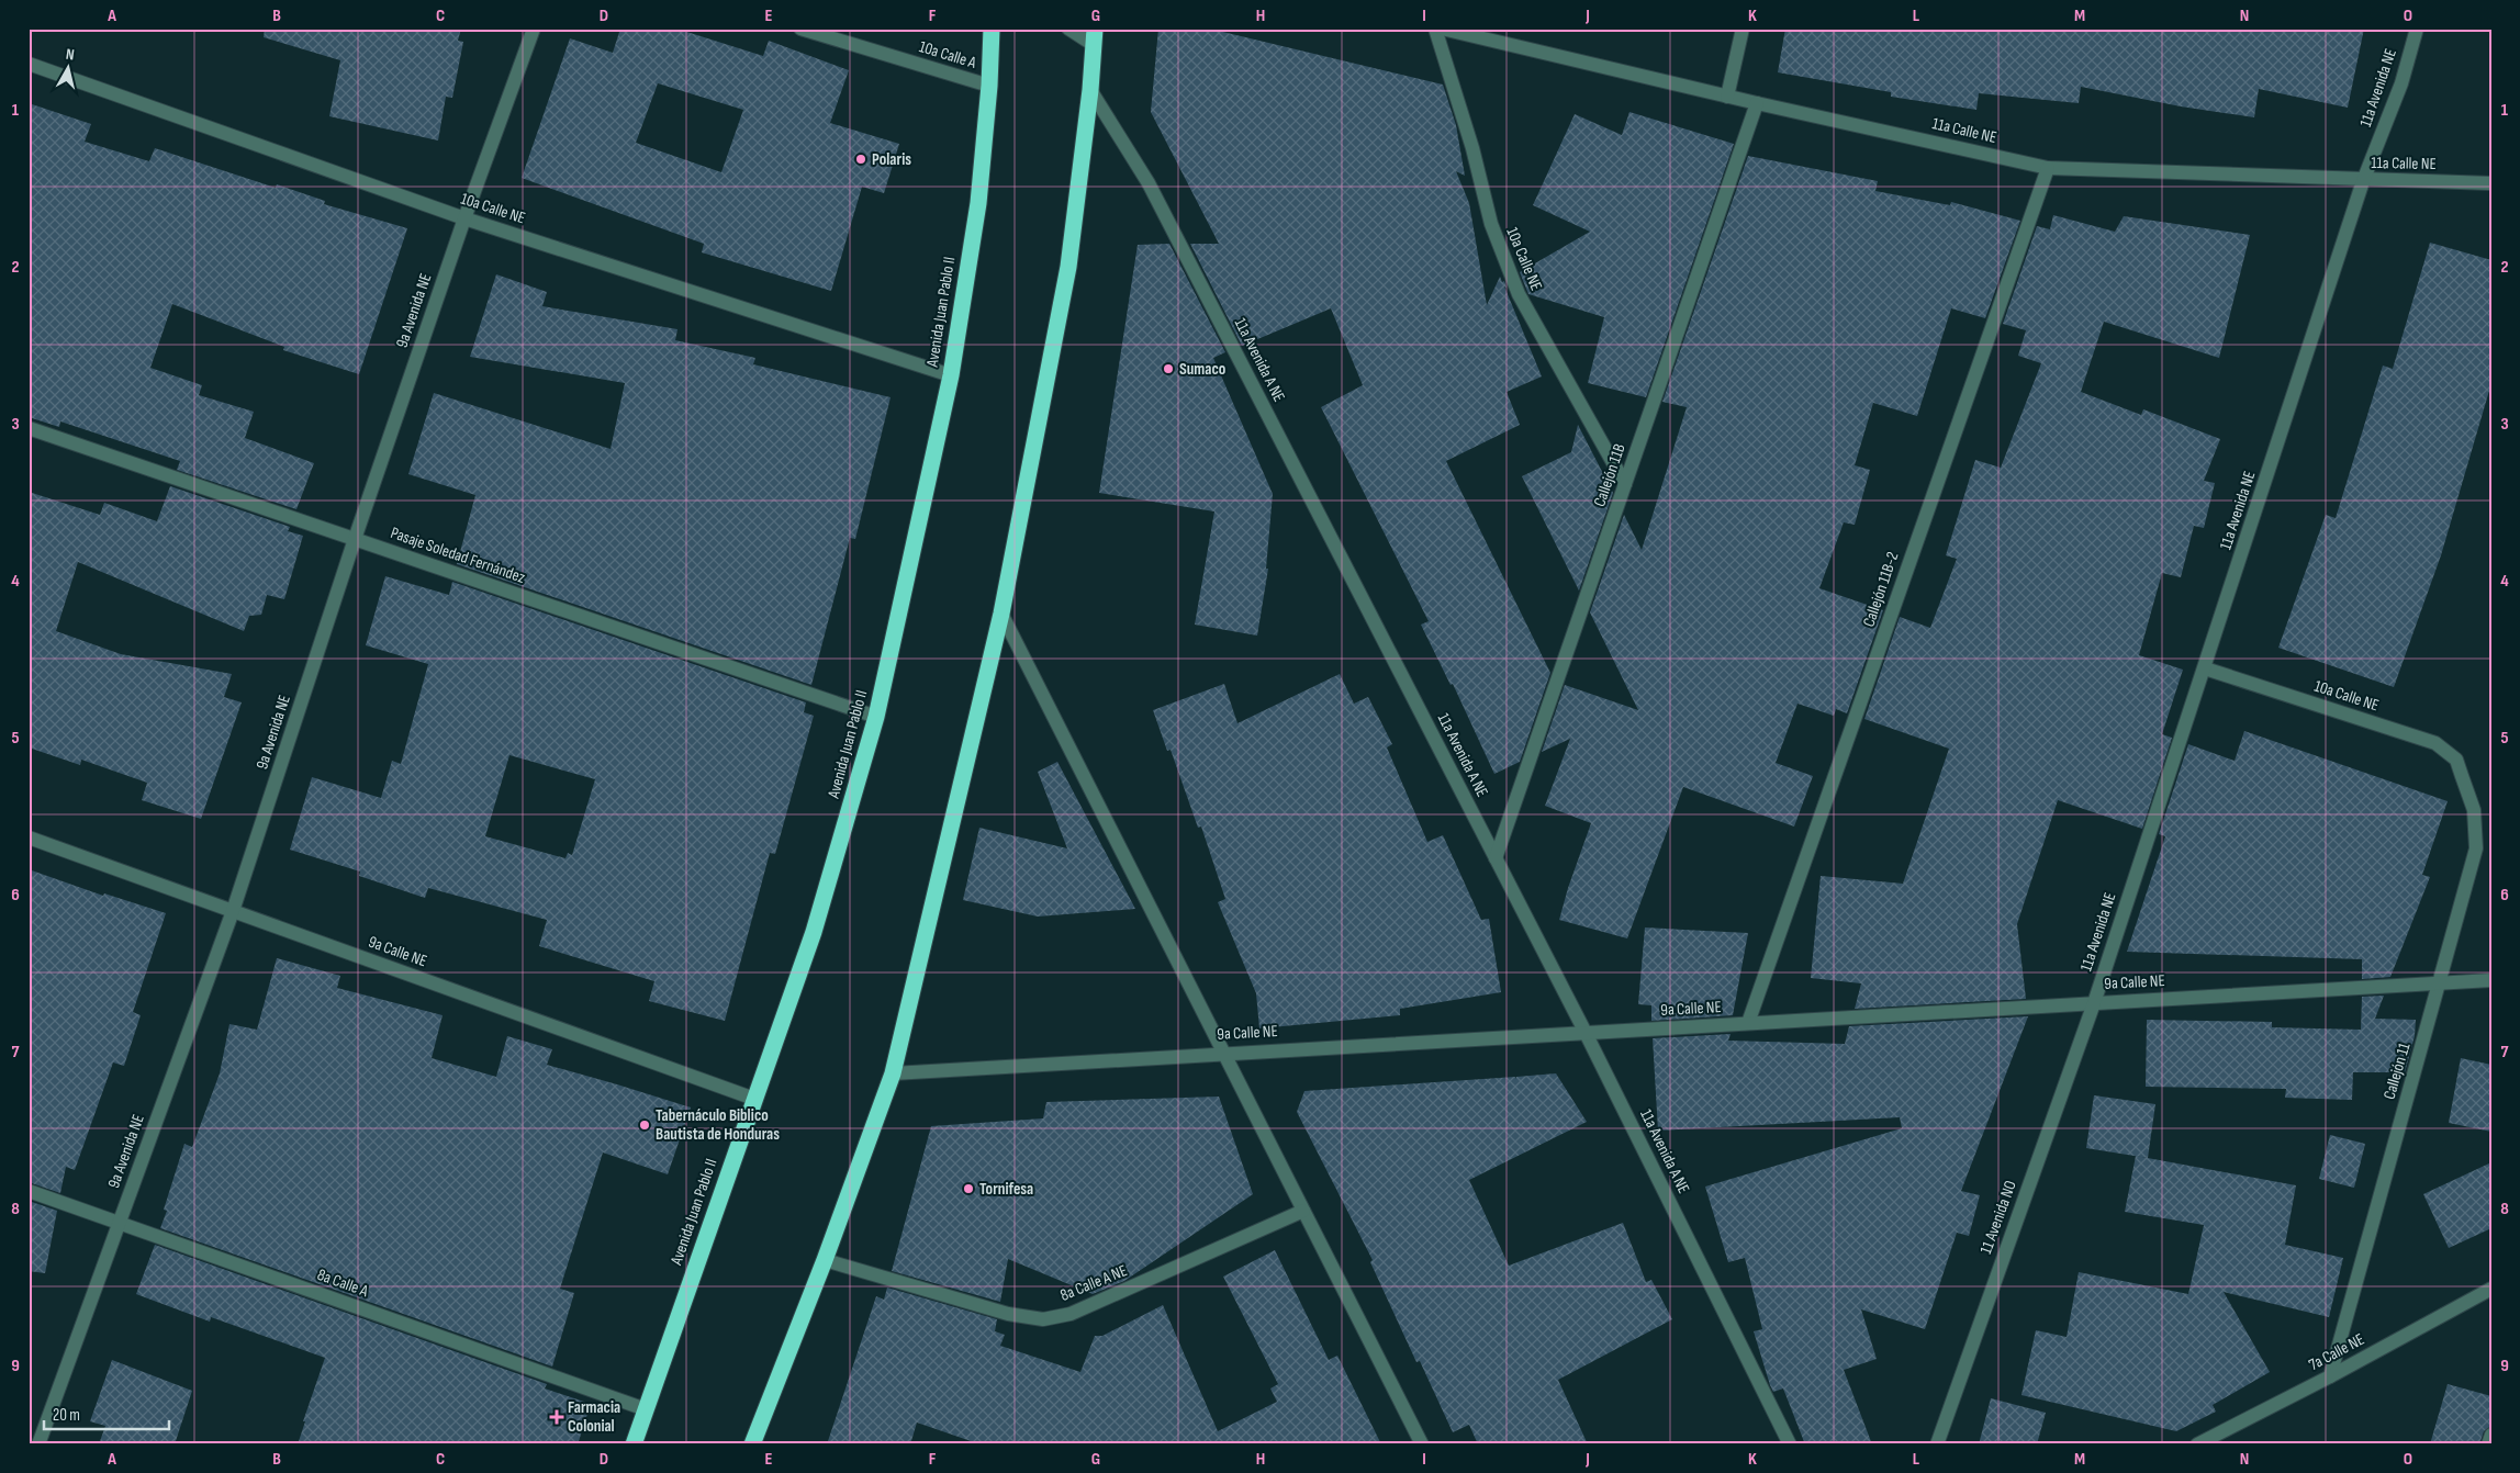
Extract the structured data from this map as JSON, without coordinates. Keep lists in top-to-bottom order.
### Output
{
  "streets": {
    "highway": ["Avenida Juan Pablo II"],
    "street": [
      "10a Calle A",
      "11a Avenida NE",
      "11a Calle NE",
      "10a Calle NE",
      "9a Avenida NE",
      "11a Avenida A NE",
      "Callejón 11B",
      "Pasaje Soledad Fernández",
      "Callejón 11B-2",
      "9a Calle NE",
      "Callejón 11",
      "11 Avenida NO",
      "8a Calle A",
      "8a Calle A NE",
      "7a Calle NE"
    ]
  },
  "crossings": [
    ["10a Calle A", "Avenida Juan Pablo II"],
    ["11a Avenida NE", "11a Calle NE"],
    ["11a Avenida NE", "10a Calle NE"],
    ["11a Avenida NE", "9a Calle NE"],
    ["11a Avenida NE", "11 Avenida NO"],
    ["11a Calle NE", "Callejón 11B"],
    ["11a Calle NE", "Callejón 11B-2"],
    ["10a Calle NE", "9a Avenida NE"],
    ["10a Calle NE", "Avenida Juan Pablo II"],
    ["10a Calle NE", "Callejón 11B"],
    ["10a Calle NE", "Callejón 11"],
    ["9a Avenida NE", "Pasaje Soledad Fernández"],
    ["9a Avenida NE", "9a Calle NE"],
    ["9a Avenida NE", "8a Calle A"],
    ["Avenida Juan Pablo II", "Pasaje Soledad Fernández"],
    ["Avenida Juan Pablo II", "9a Calle NE"],
    ["Avenida Juan Pablo II", "8a Calle A"],
    ["11a Avenida A NE", "Callejón 11B"],
    ["11a Avenida A NE", "9a Calle NE"],
    ["Callejón 11B-2", "9a Calle NE"],
    ["9a Calle NE", "Callejón 11"],
    ["9a Calle NE", "11 Avenida NO"],
    ["Callejón 11", "7a Calle NE"]
  ],
  "places": {
    "other": [
      "Polaris",
      "Sumaco",
      "Tabernáculo Biblico Bautista de Honduras",
      "Tornifesa"
    ],
    "health": ["Farmacia Colonial"]
  },
  "scale_bar": "20 m",
  "north": "top",
  "grid": {
    "columns": [
      "A",
      "B",
      "C",
      "D",
      "E",
      "F",
      "G",
      "H",
      "I",
      "J",
      "K",
      "L",
      "M",
      "N",
      "O"
    ],
    "rows": [
      "1",
      "2",
      "3",
      "4",
      "5",
      "6",
      "7",
      "8",
      "9"
    ]
  }
}
